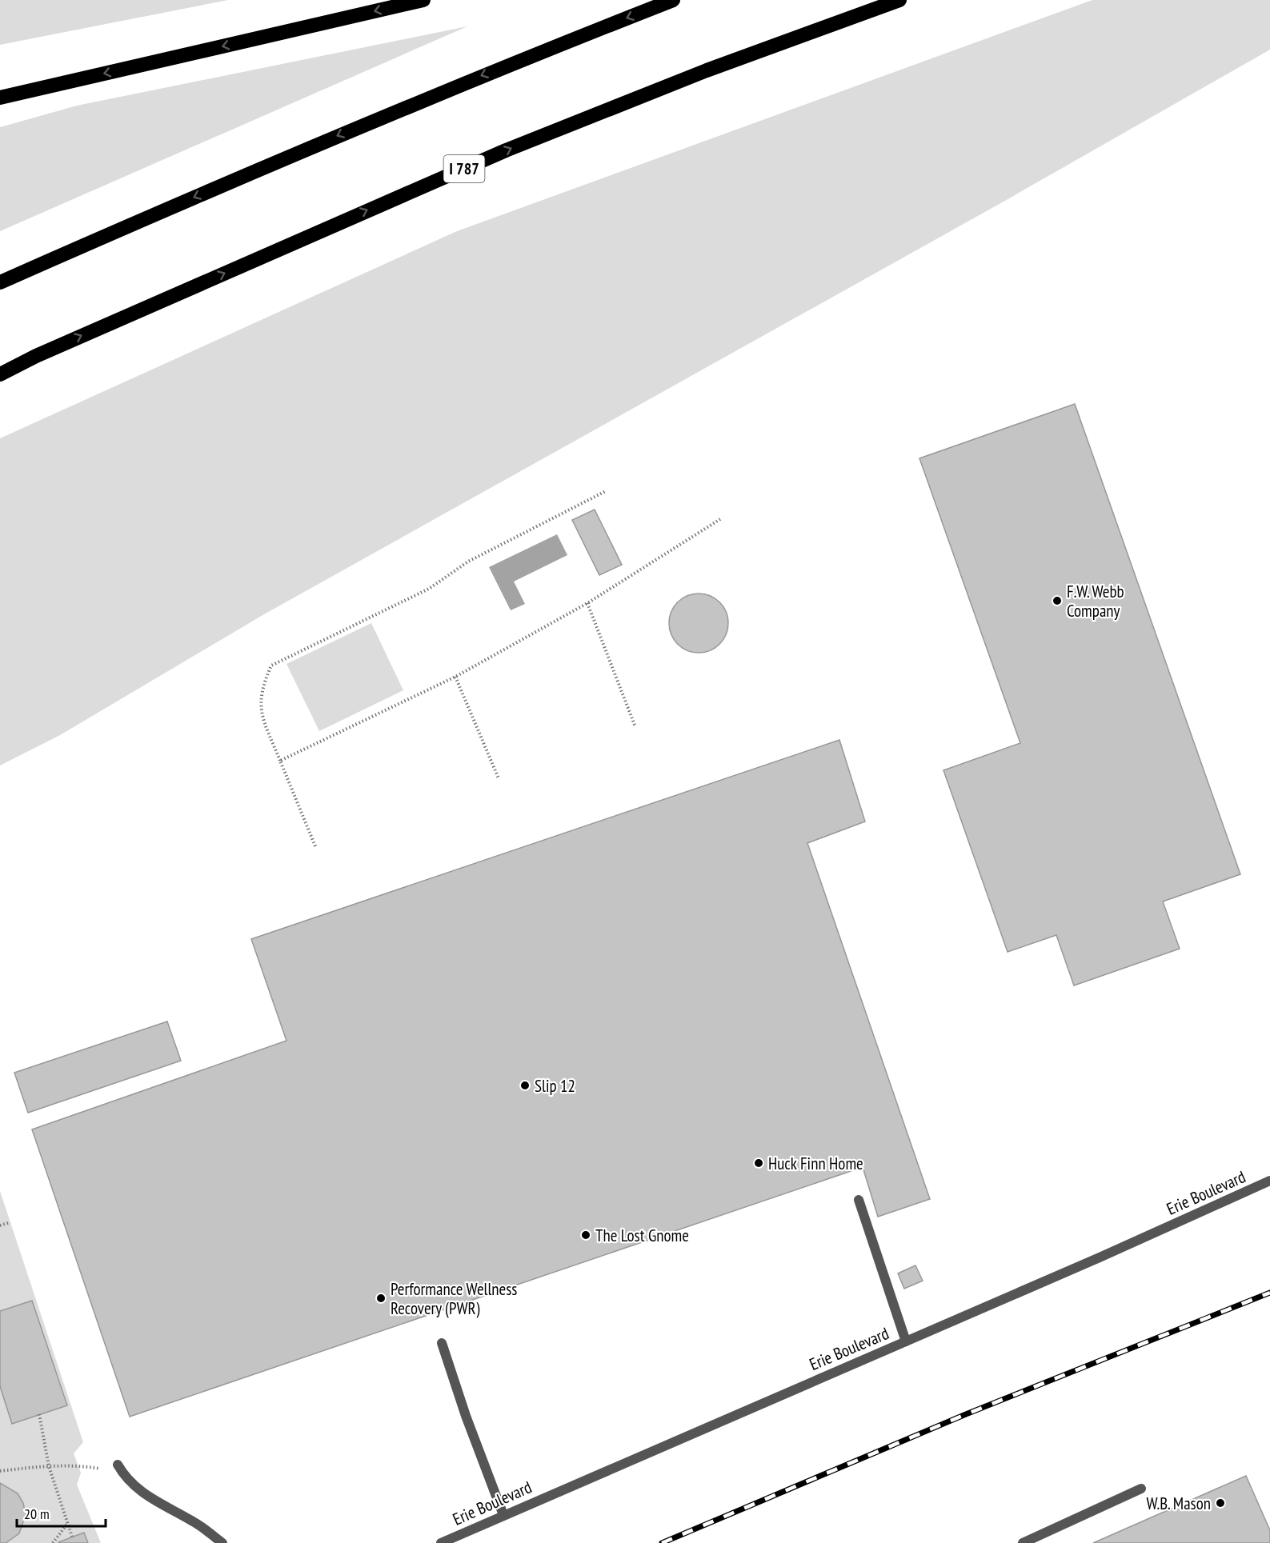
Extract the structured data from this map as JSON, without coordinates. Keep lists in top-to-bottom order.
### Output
{
  "streets": {
    "highway": ["I 787"],
    "street": ["Erie Boulevard"]
  },
  "places": [
    "F.W. Webb Company",
    "Slip 12",
    "Huck Finn Home",
    "The Lost Gnome",
    "Performance Wellness Recovery (PWR)",
    "W.B. Mason"
  ],
  "scale_bar": "20 m"
}
